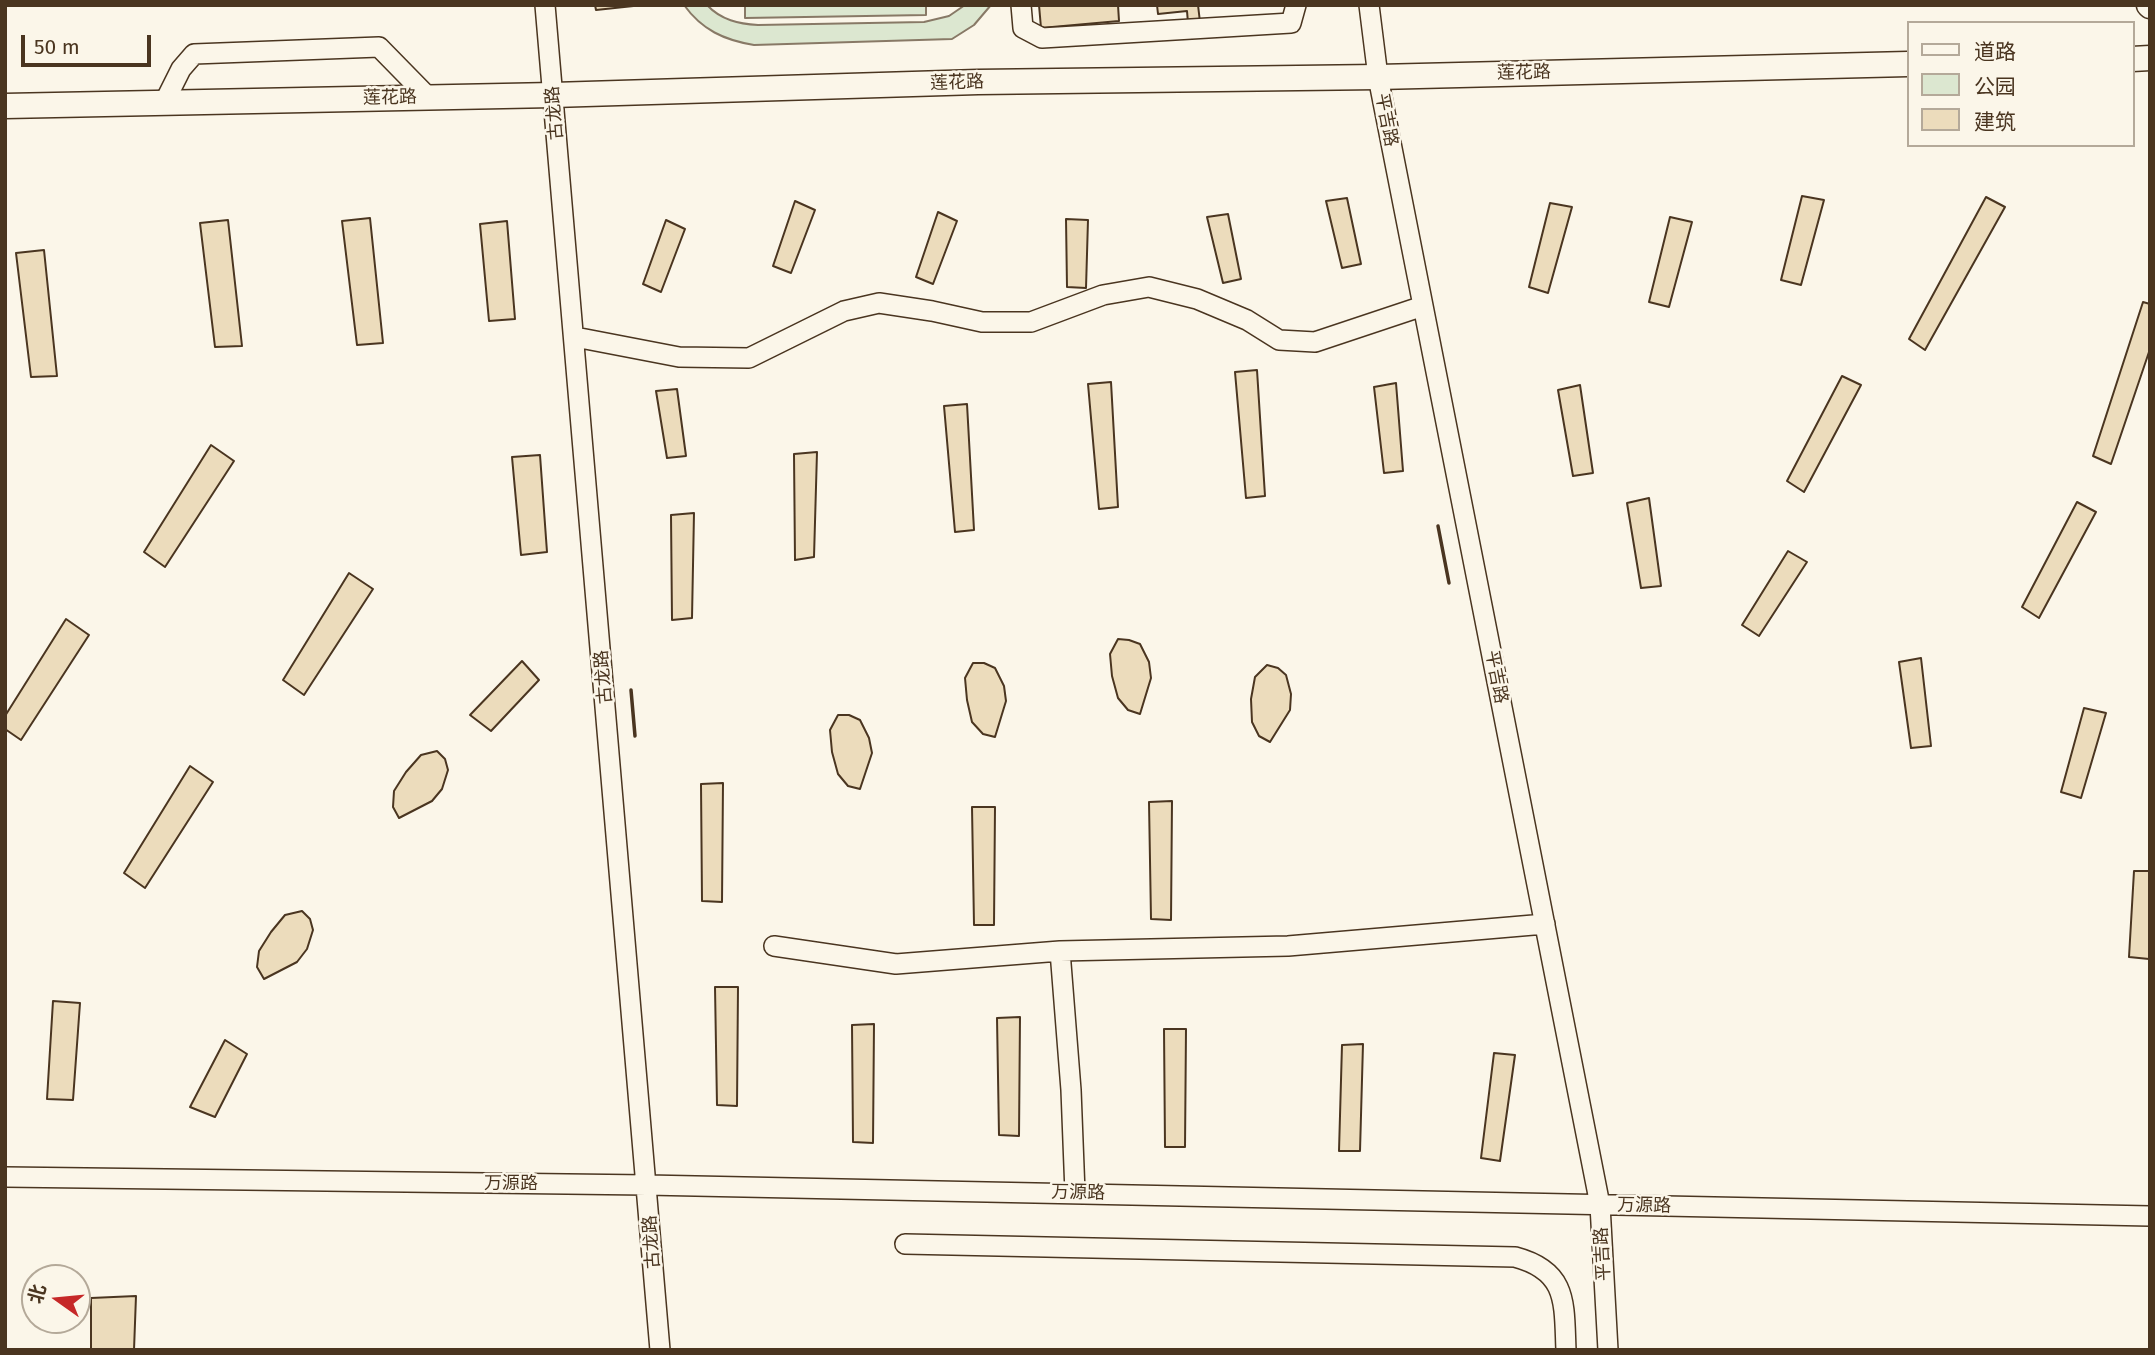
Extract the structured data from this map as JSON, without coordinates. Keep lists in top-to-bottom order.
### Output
{
  "streets": {
    "main road": ["莲花路"],
    "street": ["古龙路", "平吉路", "万源路"]
  },
  "crossings": [
    ["莲花路", "古龙路"],
    ["莲花路", "平吉路"],
    ["古龙路", "万源路"],
    ["平吉路", "万源路"]
  ],
  "legend": ["道路", "公园", "建筑"],
  "scale_bar": "50 m",
  "north": "left"
}
